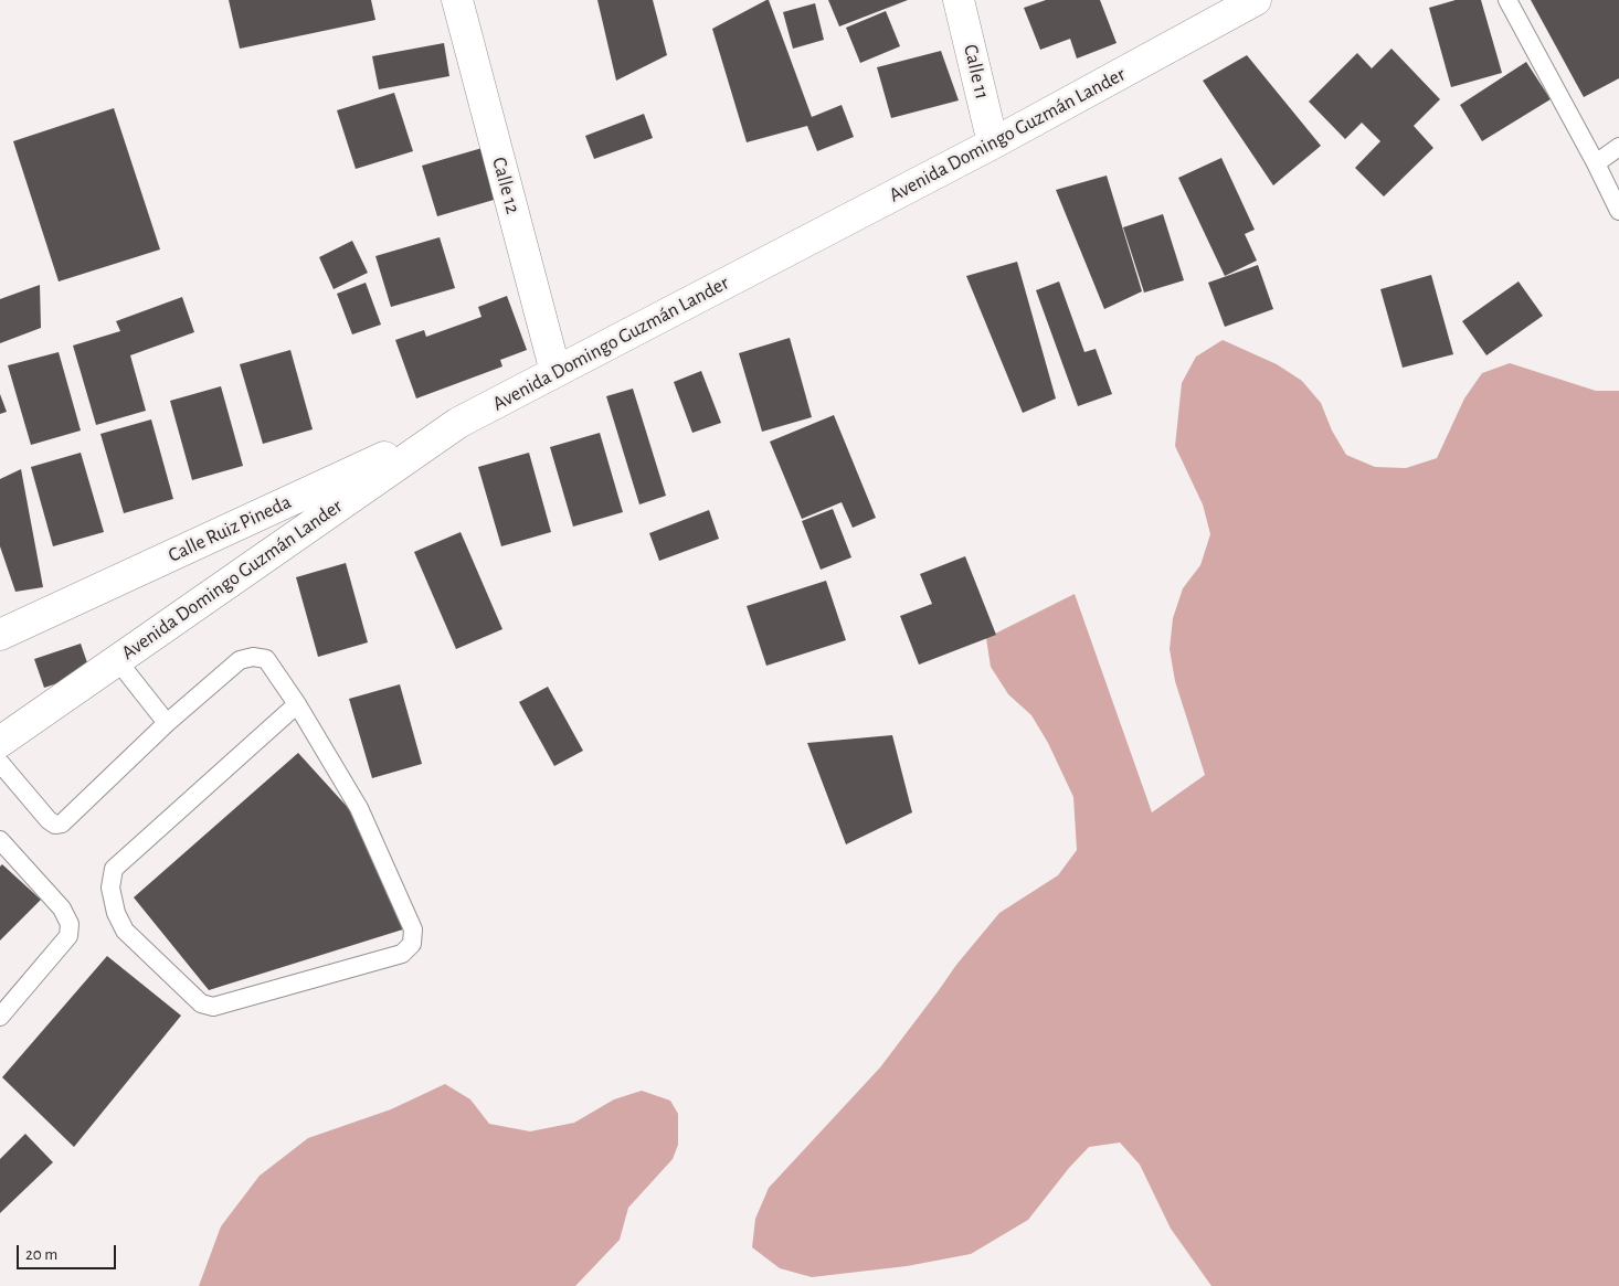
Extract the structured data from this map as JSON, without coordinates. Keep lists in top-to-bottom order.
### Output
{
  "streets": {
    "street": [
      "Calle 11",
      "Avenida Domingo Guzmán Lander",
      "Calle 12",
      "Calle Ruiz Pineda"
    ]
  },
  "crossings": [
    ["Calle 11", "Avenida Domingo Guzmán Lander"],
    ["Avenida Domingo Guzmán Lander", "Calle 12"],
    ["Avenida Domingo Guzmán Lander", "Calle Ruiz Pineda"]
  ],
  "scale_bar": "20 m"
}
